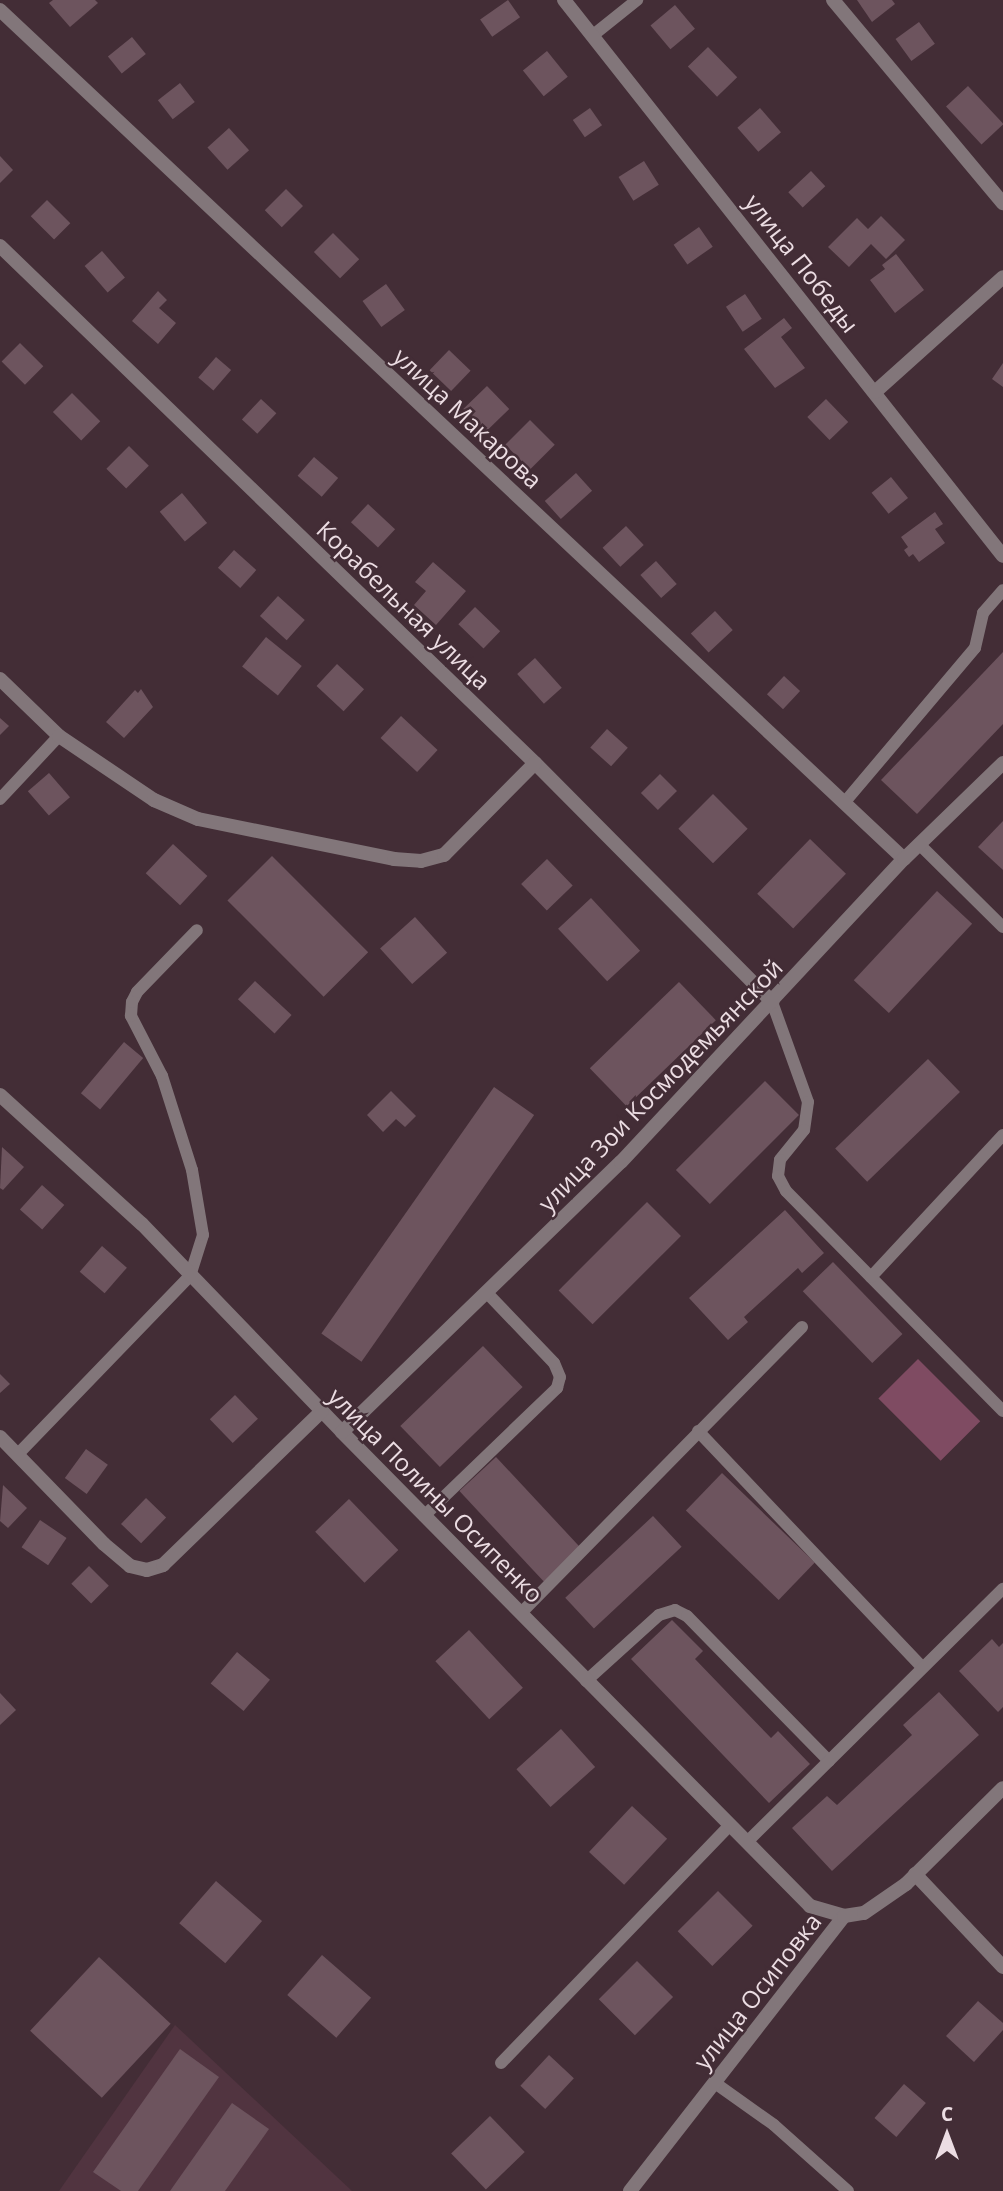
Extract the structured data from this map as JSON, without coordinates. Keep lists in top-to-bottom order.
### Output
{
  "streets": {
    "street": [
      "улица Победы",
      "улица Макарова",
      "Корабельная улица",
      "улица Зои Космодемьянской",
      "улица Полины Осипенко",
      "улица Осиповка"
    ]
  },
  "crossings": [
    ["улица Макарова", "улица Зои Космодемьянской"],
    ["Корабельная улица", "улица Зои Космодемьянской"],
    ["улица Зои Космодемьянской", "улица Полины Осипенко"],
    ["улица Полины Осипенко", "улица Осиповка"]
  ],
  "north": "top"
}
